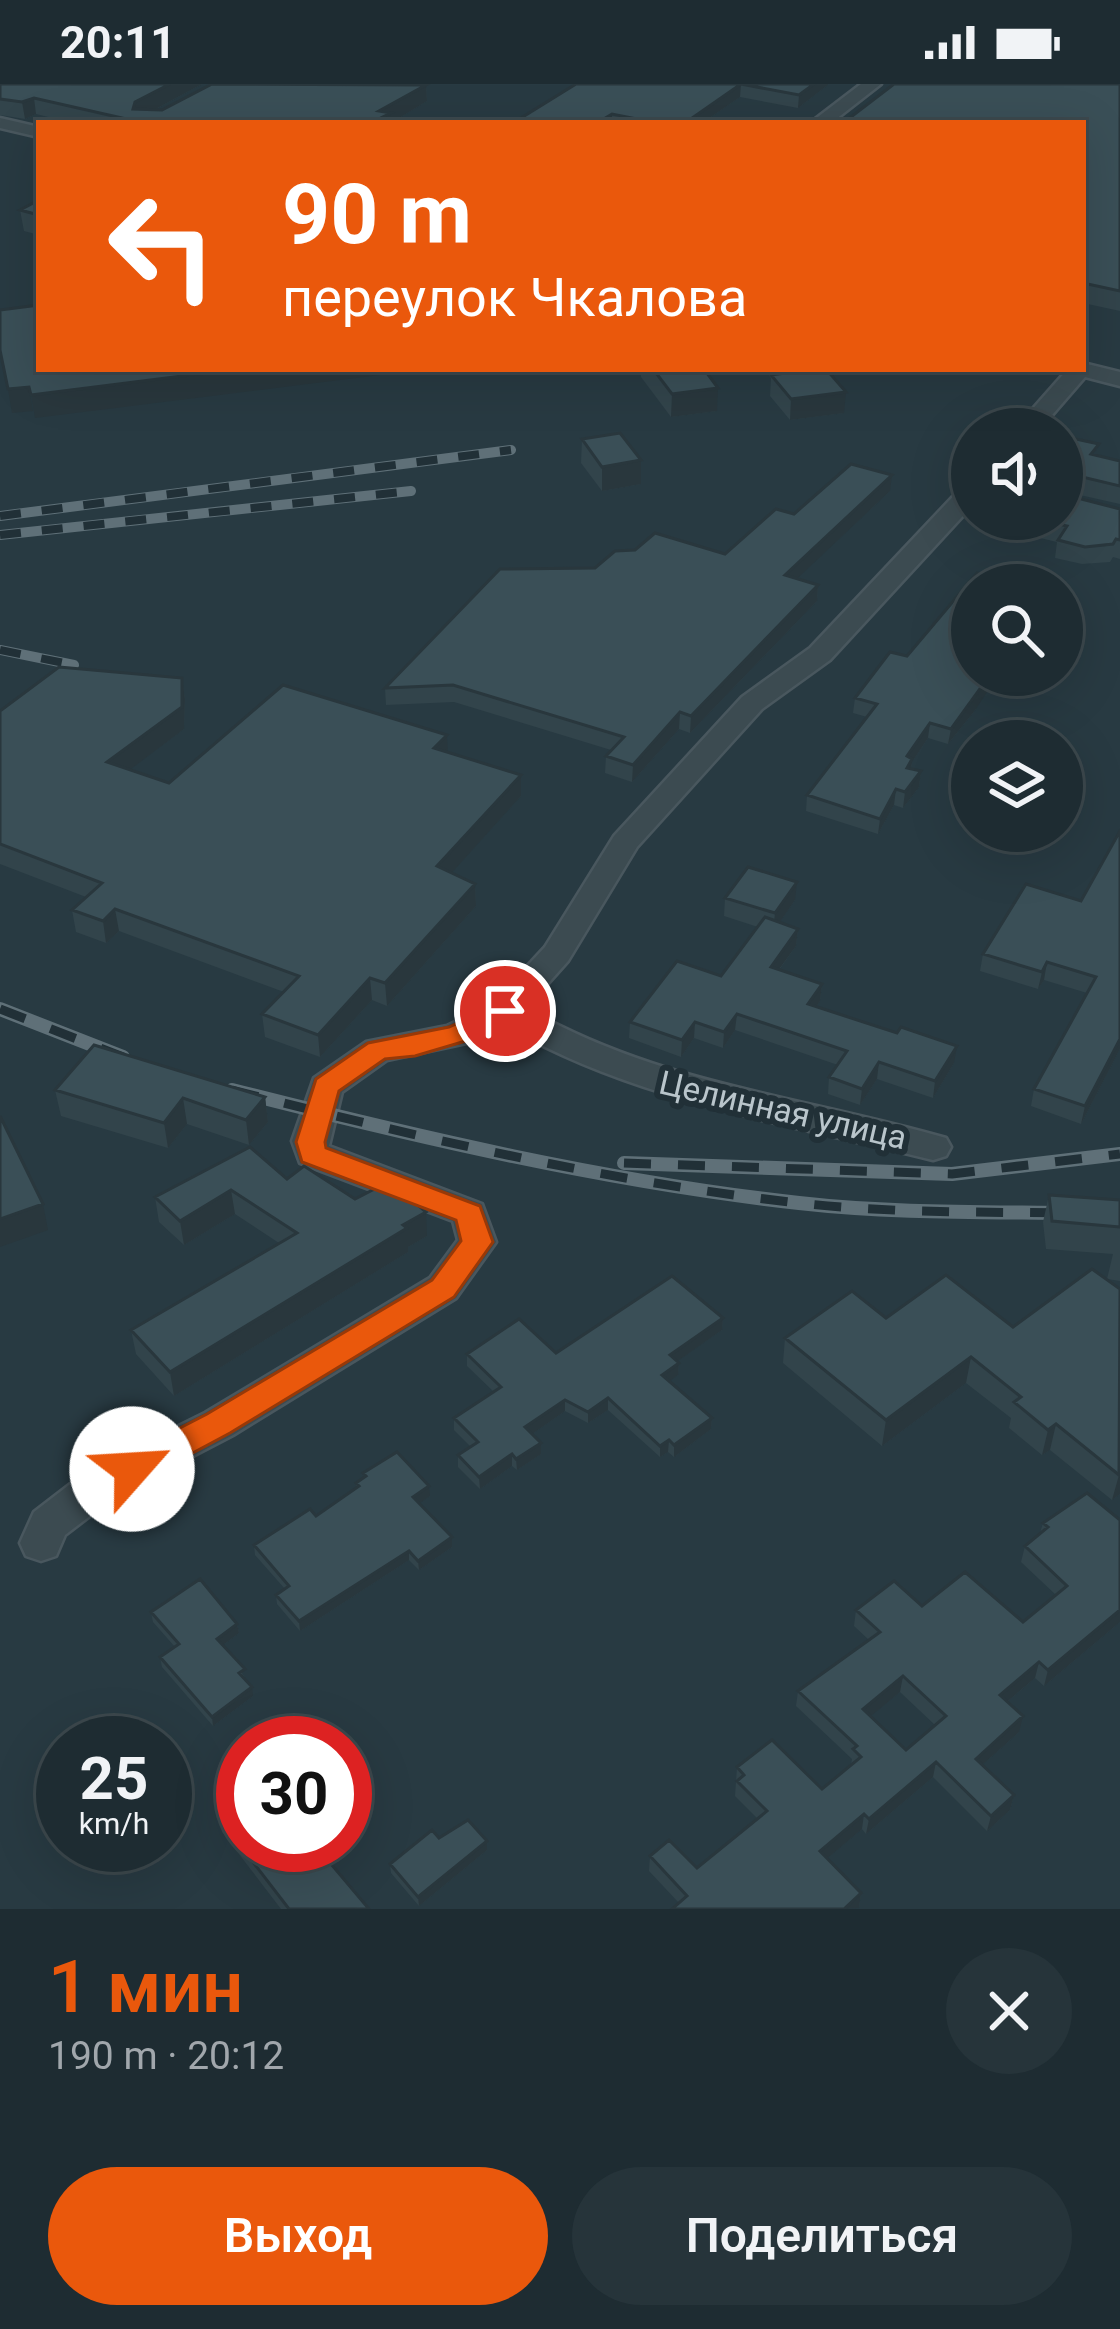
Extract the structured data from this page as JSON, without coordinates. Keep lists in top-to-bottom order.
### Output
{
  "streets": {
    "street": ["Целинная улица"]
  },
  "page": {
    "status": "20:11",
    "turn": ["90 m", "переулок Чкалова"],
    "speed": "25 km/h",
    "limit": "30",
    "heading": ["1 мин", "190 m · 20:12"],
    "buttons": ["Выход", "Поделиться"]
  }
}
